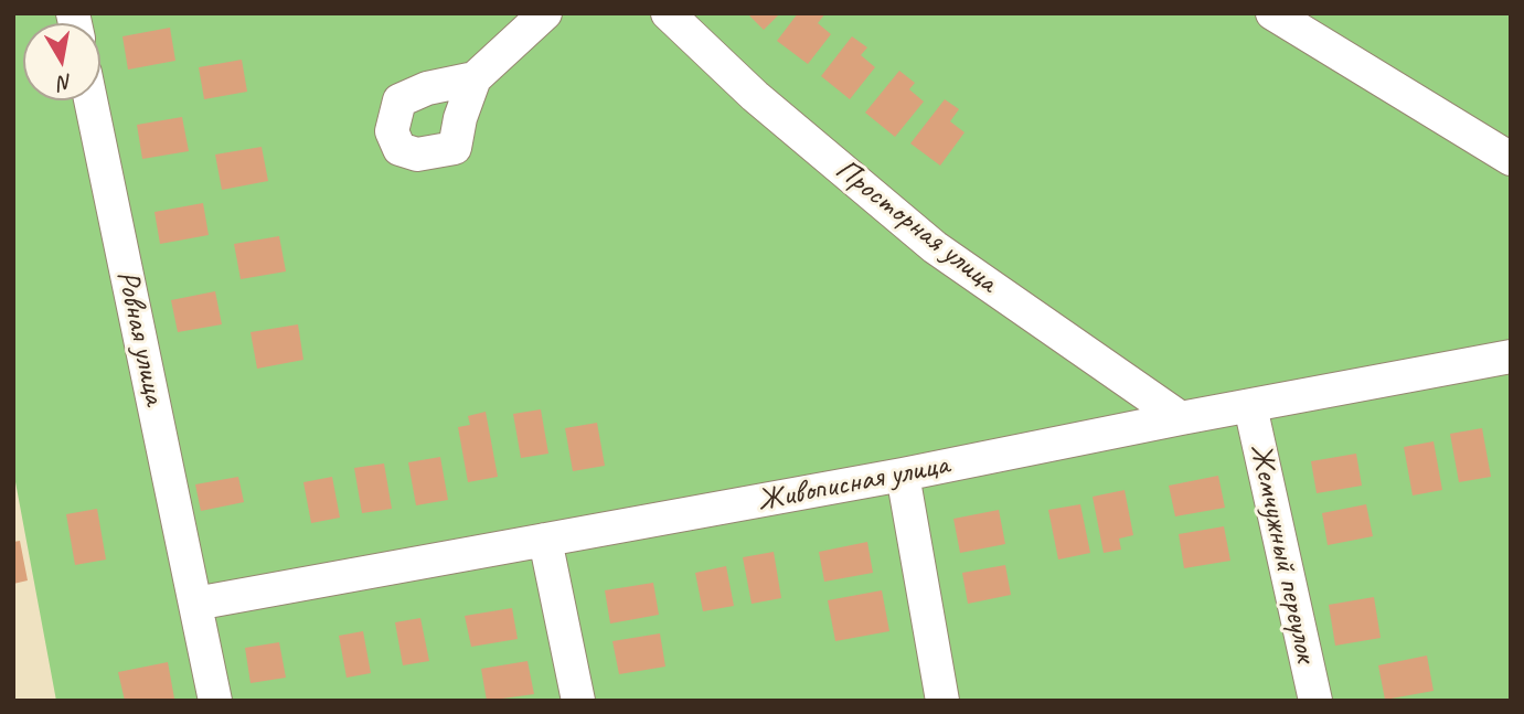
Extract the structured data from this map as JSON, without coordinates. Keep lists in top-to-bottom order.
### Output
{
  "streets": {
    "street": [
      "Просторная улица",
      "Ровная улица",
      "Живописная улица",
      "Жемчужный переулок"
    ]
  },
  "crossings": [
    ["Просторная улица", "Живописная улица"],
    ["Ровная улица", "Живописная улица"],
    ["Живописная улица", "Жемчужный переулок"]
  ],
  "north": "bottom"
}
